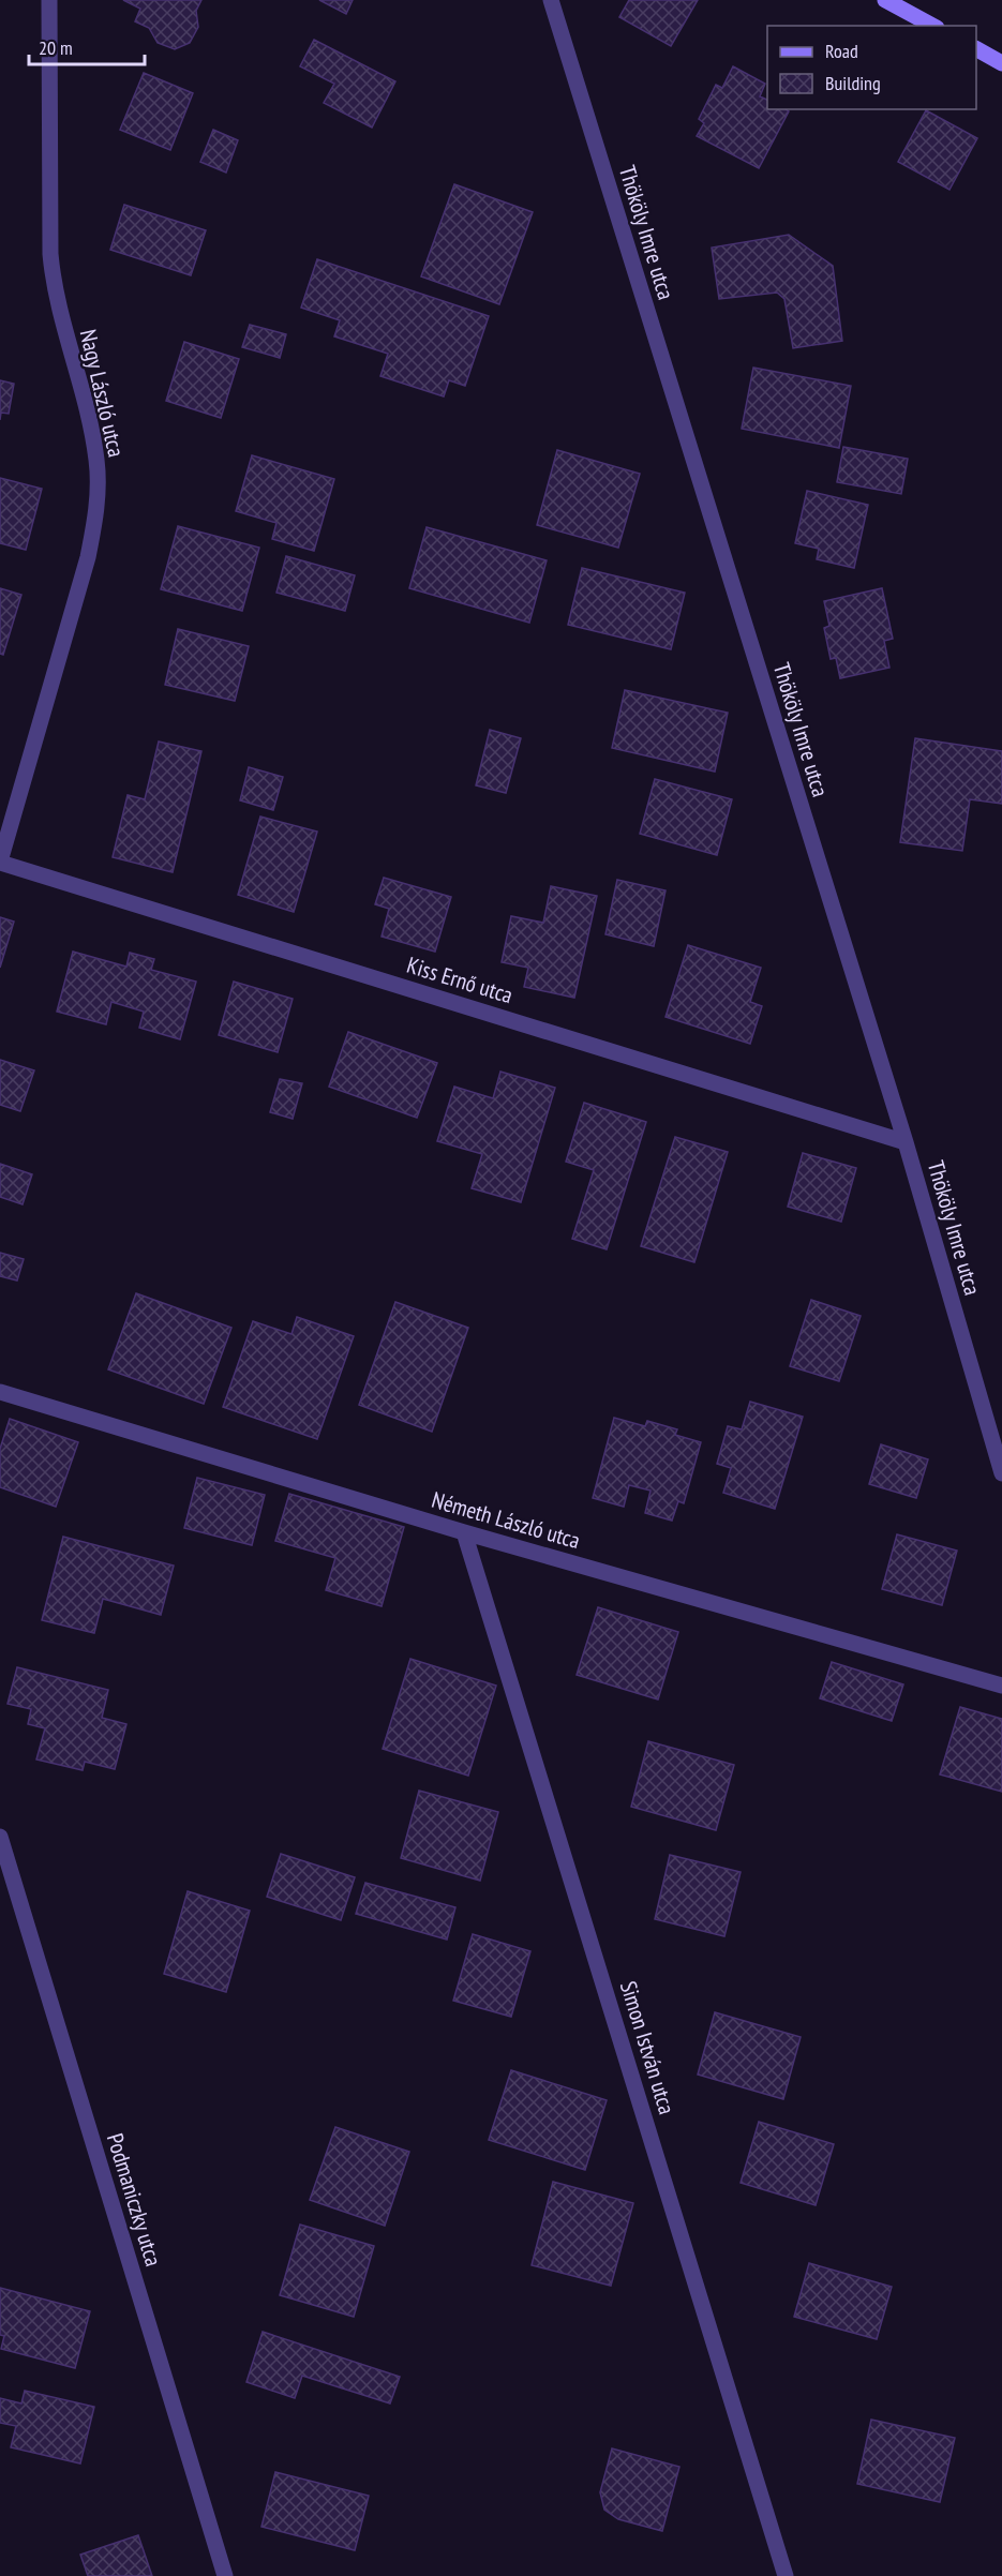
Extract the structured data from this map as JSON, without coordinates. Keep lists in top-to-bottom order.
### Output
{
  "streets": {
    "street": [
      "Thököly Imre utca",
      "Nagy László utca",
      "Kiss Ernő utca",
      "Németh László utca",
      "Simon István utca",
      "Podmaniczky utca"
    ]
  },
  "crossings": [
    ["Thököly Imre utca", "Kiss Ernő utca"],
    ["Nagy László utca", "Kiss Ernő utca"],
    ["Németh László utca", "Simon István utca"]
  ],
  "legend": ["Road", "Building"],
  "scale_bar": "20 m"
}
